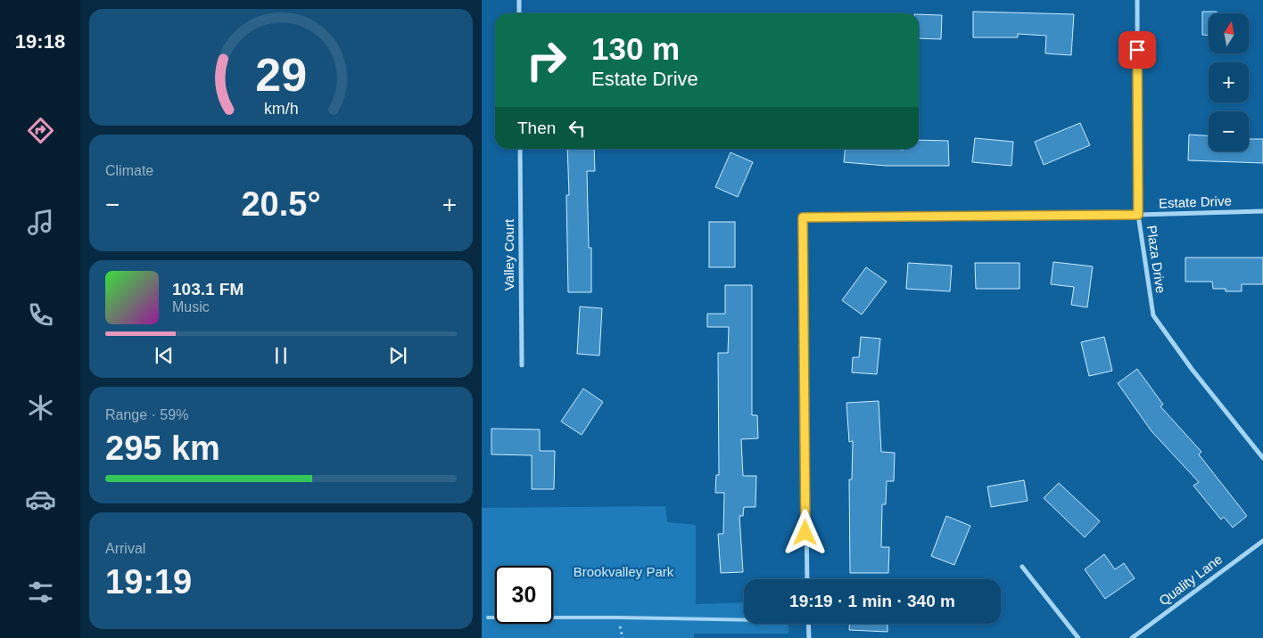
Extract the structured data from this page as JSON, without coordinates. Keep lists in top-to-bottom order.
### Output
{
  "streets": {
    "street": [
      "Estate Drive",
      "Valley Court",
      "Plaza Drive",
      "Quality Lane"
    ]
  },
  "crossings": [
    ["Estate Drive", "Plaza Drive"]
  ],
  "parks": ["Brookvalley Park"],
  "north": "top",
  "page": {
    "tabs": "19:18",
    "map_buttons": ["+", "−"],
    "turn": ["130 m", "Estate Drive"],
    "then": "Then",
    "tile": [
      "Climate",
      ["Range · 59%", "295 km"],
      ["Arrival", "19:19"]
    ],
    "heat": ["−", "20.5°", "+"],
    "song": ["103.1 FM", "Music"],
    "limit": "30",
    "trip": "19:19 · 1 min · 340 m",
    "gauge": ["29", "km/h"]
  }
}
